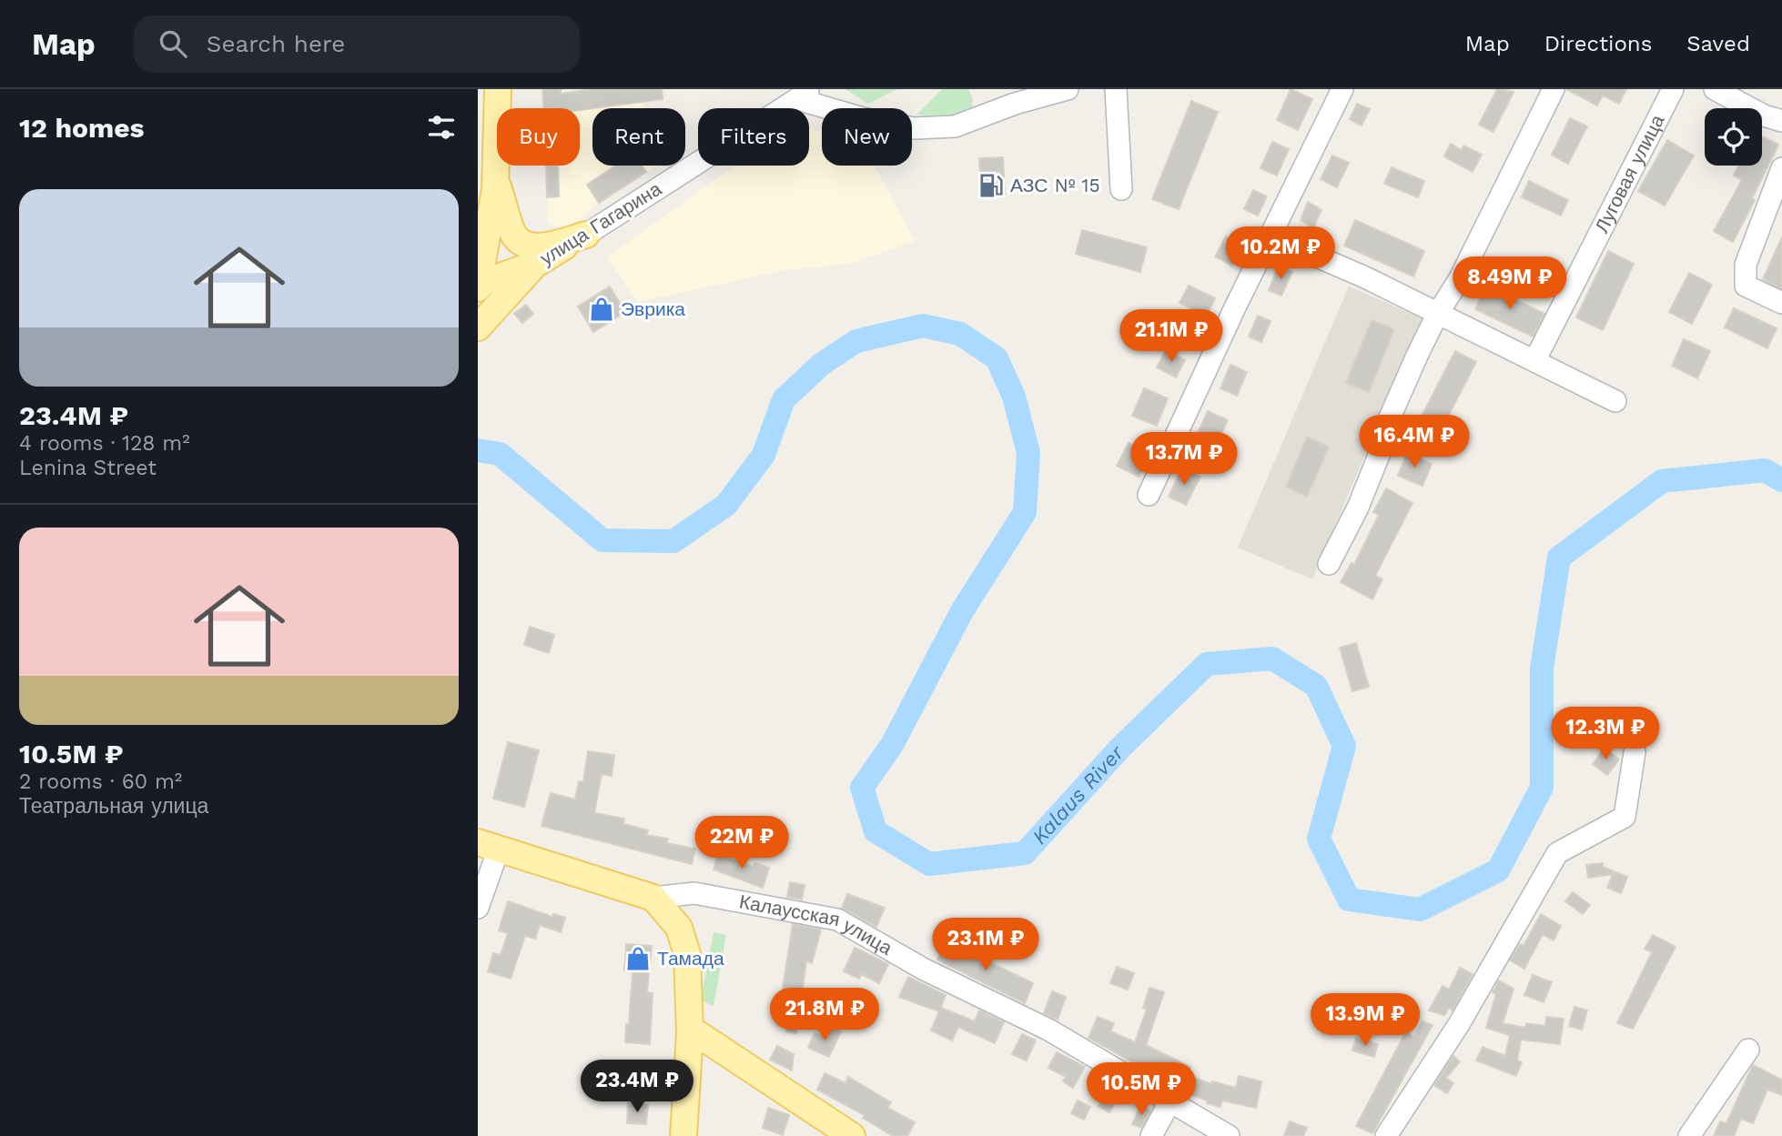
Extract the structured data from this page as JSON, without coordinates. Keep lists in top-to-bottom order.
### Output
{
  "streets": {
    "main road": ["улица Гагарина", "Калаусская улица"],
    "street": ["Луговая улица"]
  },
  "water": ["Kalaus River"],
  "places": {
    "fuel station": ["АЗС № 15"],
    "shop": ["Эврика", "Тамада"]
  },
  "page": {
    "header": "Map",
    "search": "Search here",
    "nav": ["Map", "Directions", "Saved"],
    "heading": "12 homes",
    "chip": [
      "Buy",
      "Rent",
      "Filters",
      "New"
    ],
    "list": [
      {
        "name": "23.4M ₽",
        "note": "4 rooms · 128 m² · Lenina Street"
      },
      {
        "name": "10.5M ₽",
        "note": "2 rooms · 60 m² · Театральная улица"
      }
    ],
    "price": [
      "10.2M ₽",
      "8.49M ₽",
      "21.1M ₽",
      "16.4M ₽",
      "13.7M ₽",
      "12.3M ₽",
      "22M ₽",
      "23.1M ₽",
      "21.8M ₽",
      "13.9M ₽",
      "23.4M ₽",
      "10.5M ₽"
    ]
  }
}
